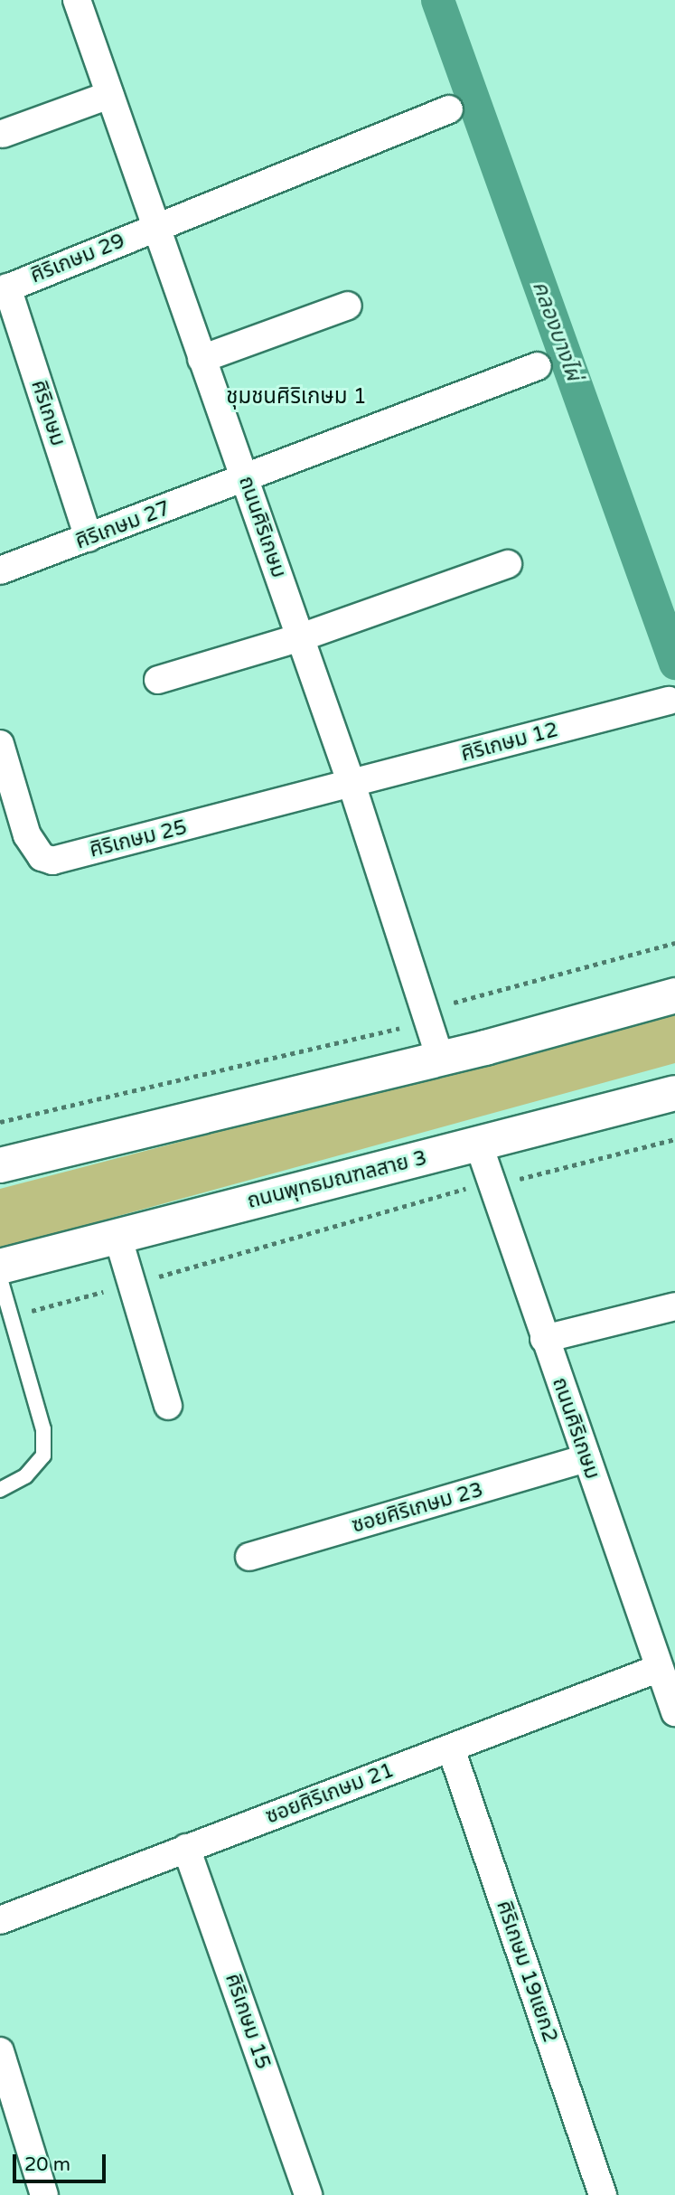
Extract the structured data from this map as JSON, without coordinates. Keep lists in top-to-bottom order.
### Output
{
  "streets": {
    "main road": ["ถนนพุทธมณฑลสาย 3"],
    "street": [
      "ศิริเกษม 29",
      "ศิริเกษม",
      "ศิริเกษม 27",
      "ถนนศิริเกษม",
      "ศิริเกษม 12",
      "ศิริเกษม 25",
      "ซอยศิริเกษม 23",
      "ซอยศิริเกษม 21",
      "ศิริเกษม 19แยก2",
      "ศิริเกษม 15"
    ]
  },
  "crossings": [
    ["ศิริเกษม 29", "ศิริเกษม"],
    ["ศิริเกษม 29", "ถนนศิริเกษม"],
    ["ศิริเกษม", "ศิริเกษม 27"],
    ["ศิริเกษม 27", "ถนนศิริเกษม"],
    ["ถนนศิริเกษม", "ศิริเกษม 12"],
    ["ถนนศิริเกษม", "ศิริเกษม 25"],
    ["ถนนศิริเกษม", "ถนนพุทธมณฑลสาย 3"],
    ["ถนนศิริเกษม", "ซอยศิริเกษม 23"],
    ["ถนนศิริเกษม", "ซอยศิริเกษม 21"],
    ["ศิริเกษม 12", "ศิริเกษม 25"],
    ["ซอยศิริเกษม 21", "ศิริเกษม 19แยก2"],
    ["ซอยศิริเกษม 21", "ศิริเกษม 15"]
  ],
  "districts": ["ชุมชนศิริเกษม 1"],
  "water": ["คลองบางไผ่"],
  "scale_bar": "20 m"
}
